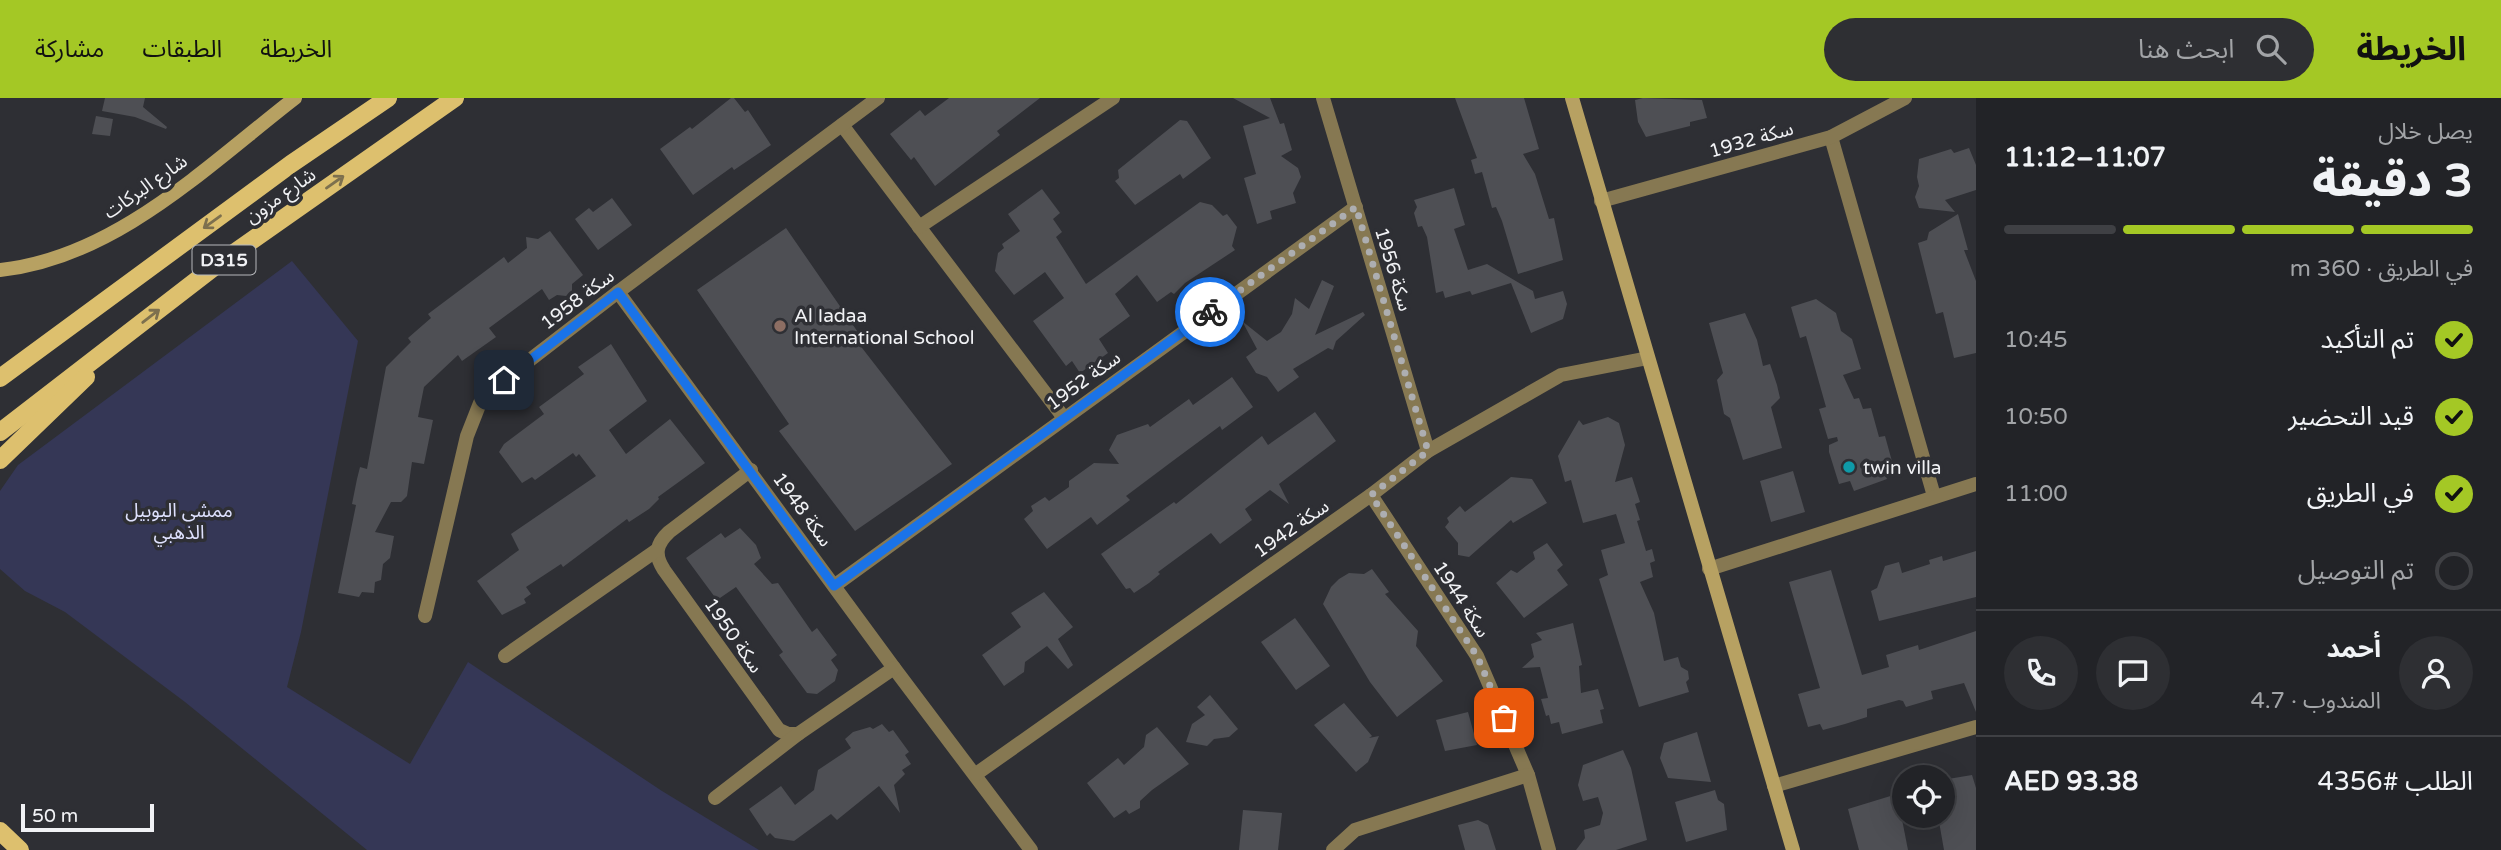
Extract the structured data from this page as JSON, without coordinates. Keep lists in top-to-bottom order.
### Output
{
  "streets": {
    "main road": ["شارع مزون", "D315"],
    "street": [
      "سكة 1932",
      "شارع البركات",
      "سكة 1956",
      "سكة 1958",
      "سكة 1952",
      "سكة 1948",
      "سكة 1942",
      "سكة 1944",
      "سكة 1950"
    ]
  },
  "crossings": [
    ["سكة 1956", "سكة 1952"],
    ["سكة 1956", "سكة 1942"],
    ["سكة 1958", "سكة 1948"],
    ["سكة 1952", "سكة 1948"],
    ["سكة 1948", "سكة 1942"],
    ["سكة 1942", "سكة 1944"]
  ],
  "parks": ["ممشى اليوبيل الذهبي"],
  "places": ["Al Iadaa International School", "twin villa"],
  "scale_bar": "50 m",
  "page": {
    "header": "الخريطة",
    "search": "ابحث هنا",
    "nav": ["الخريطة", "الطبقات", "مشاركة"],
    "heading": ["3 دقيقة", "يصل خلال", "11:07–11:12"],
    "panel": [
      "أحمد",
      "المندوب · 4.7",
      "الطلب #4356",
      "AED 93.38"
    ],
    "bar": "في الطريق · 360 m",
    "list": [
      ["تم التأكيد", "10:45"],
      ["قيد التحضير", "10:50"],
      ["في الطريق", "11:00"],
      "تم التوصيل"
    ],
    "scale": "50 m"
  }
}
